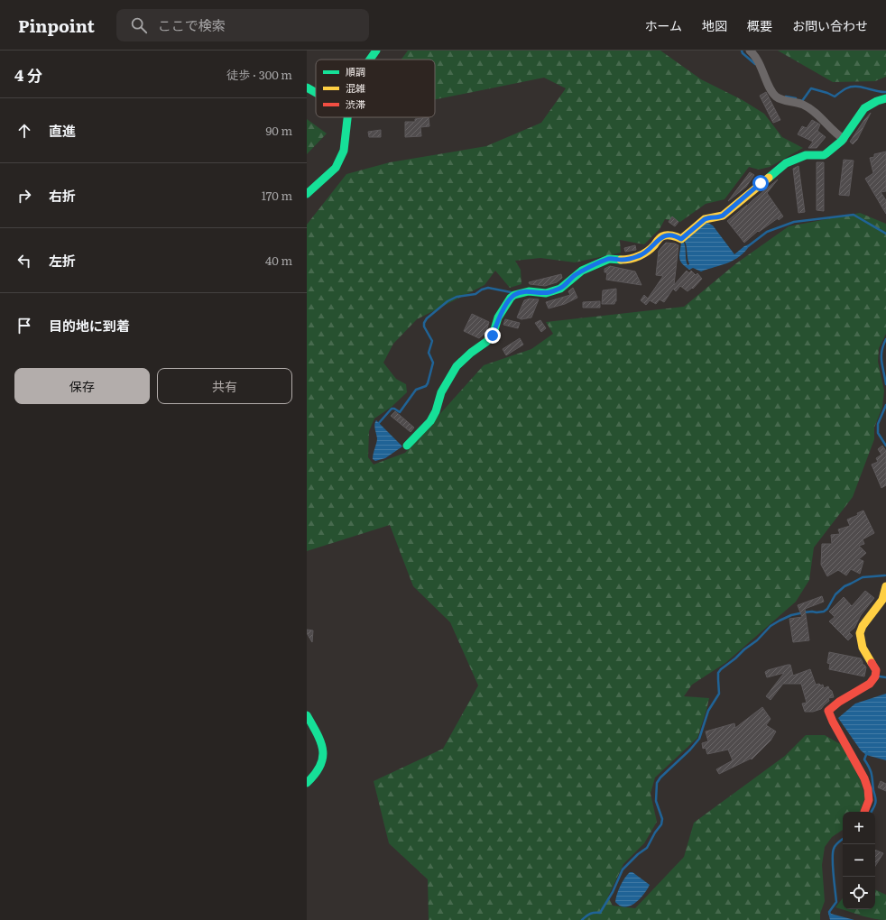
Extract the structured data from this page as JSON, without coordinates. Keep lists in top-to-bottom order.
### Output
{
  "legend": ["順調", "混雑", "渋滞"],
  "page": {
    "header": "Pinpoint",
    "search": "ここで検索",
    "nav": [
      "ホーム",
      "地図",
      "概要",
      "お問い合わせ"
    ],
    "heading": ["4 分", "徒歩 · 300 m"],
    "list": [
      ["直進", "90 m"],
      ["右折", "170 m"],
      ["左折", "40 m"],
      "目的地に到着"
    ],
    "buttons": ["保存", "共有"],
    "map_buttons": ["+", "−"]
  }
}
